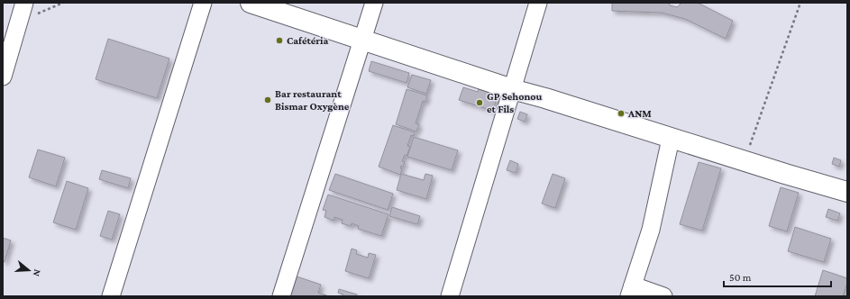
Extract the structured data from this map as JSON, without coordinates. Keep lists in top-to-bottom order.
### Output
{
  "places": [
    "Cafétéria",
    "Bar restaurant Bismar Oxygène",
    "GP Sehonou et Fils",
    "ANM"
  ],
  "scale_bar": "50 m",
  "north": "right"
}
